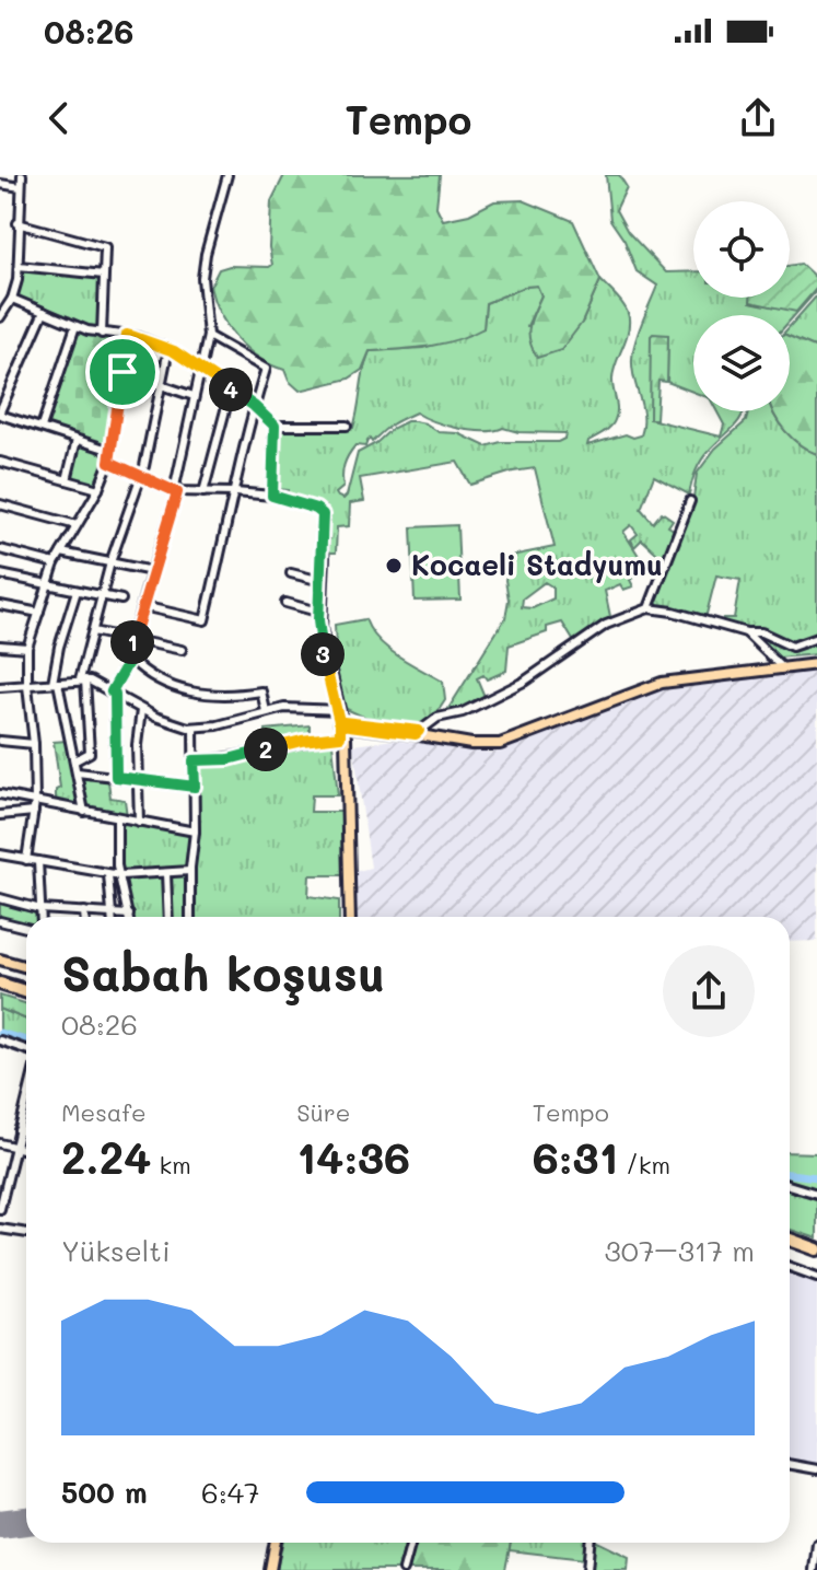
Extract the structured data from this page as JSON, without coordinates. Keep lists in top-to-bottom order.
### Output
{
  "places": ["Kocaeli Stadyumu"],
  "page": {
    "status": "08:26",
    "header": "Tempo",
    "pins": [
      "4",
      "1",
      "3",
      "2"
    ],
    "heading": ["Sabah koşusu", "08:26"],
    "stats": [
      ["Mesafe", "2.24 km"],
      ["Süre", "14:36"],
      ["Tempo", "6:31 /km"]
    ],
    "chart": ["Yükselti", "307–317 m"],
    "list": [
      {
        "name": "500 m",
        "note": "6:47"
      }
    ]
  }
}
